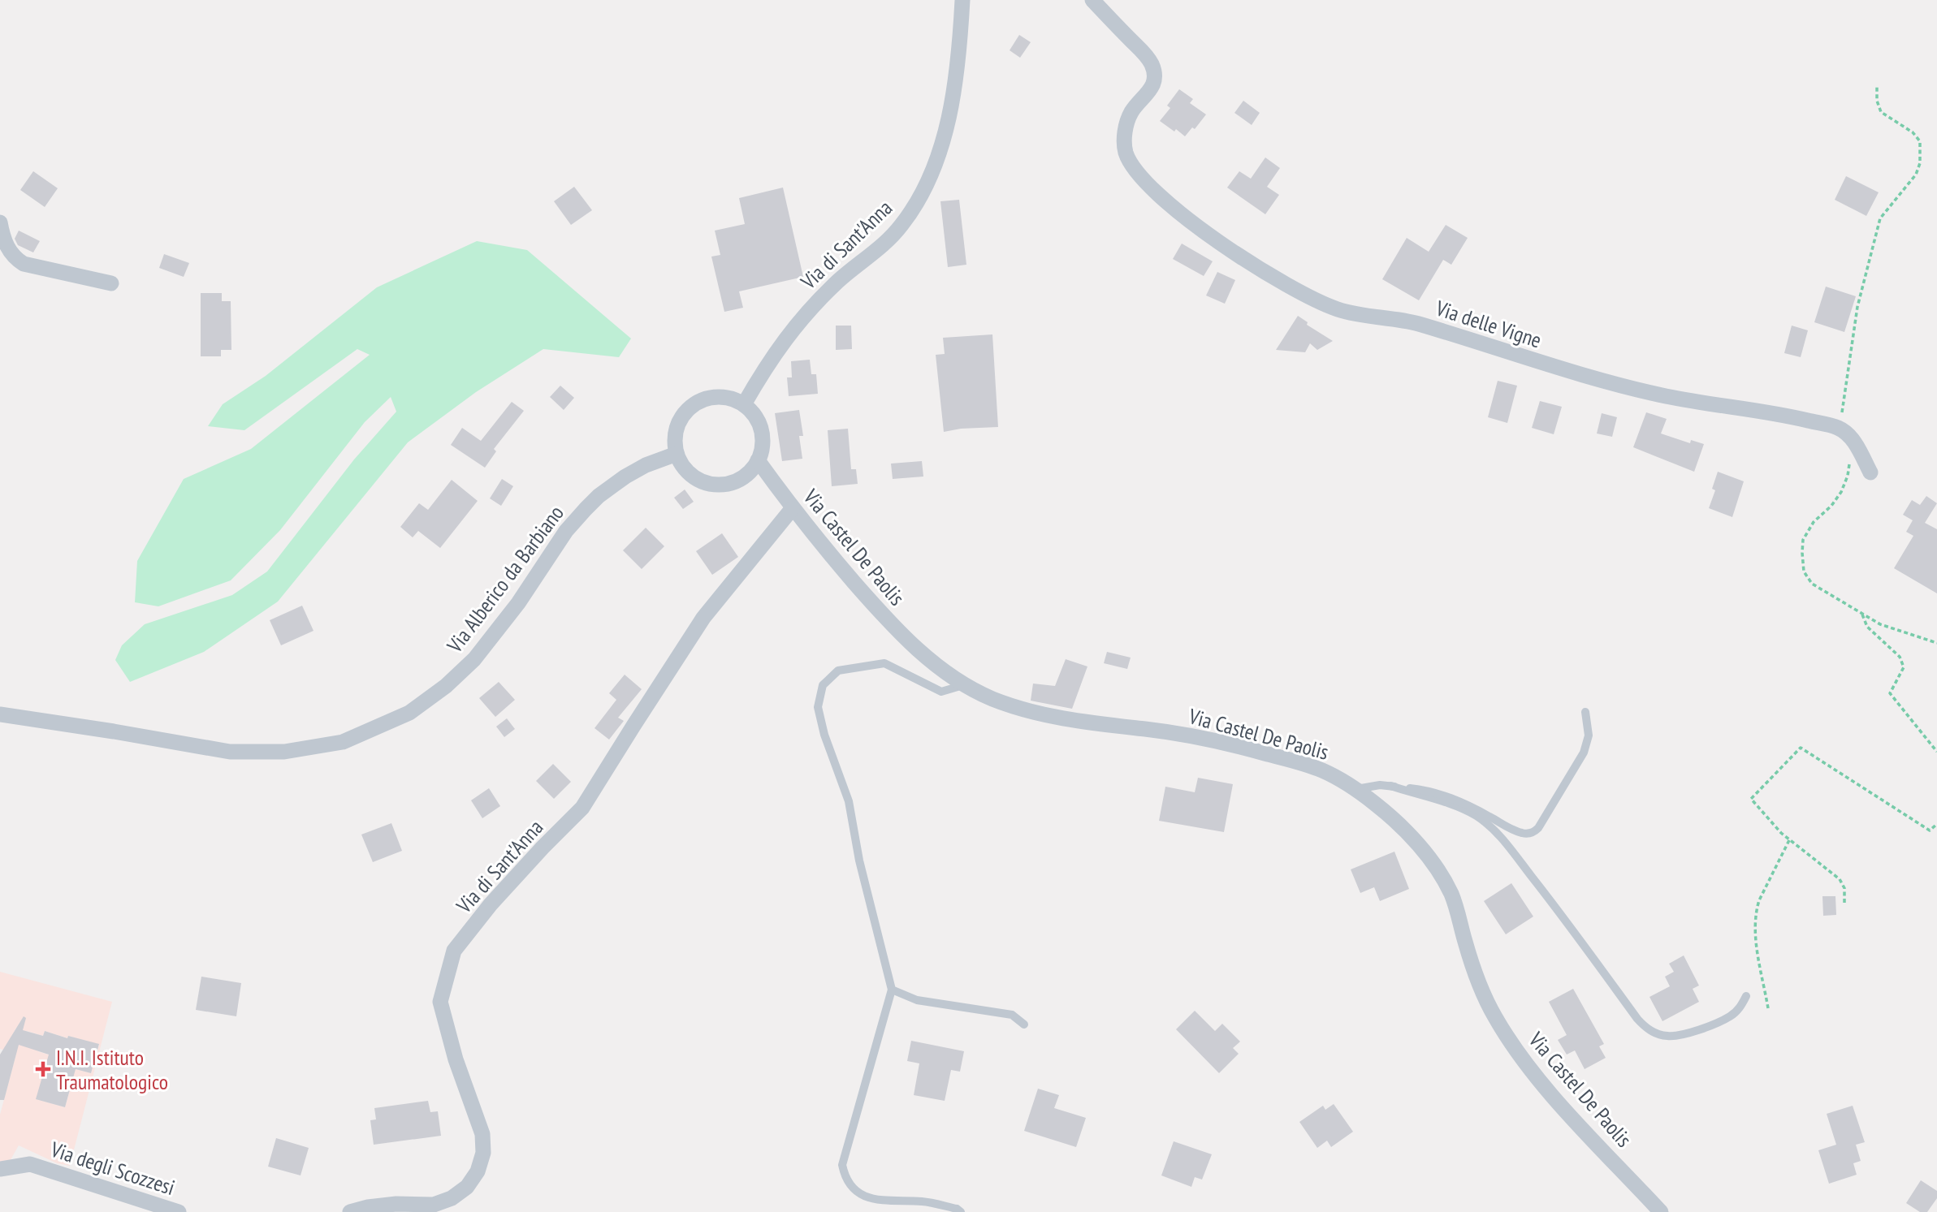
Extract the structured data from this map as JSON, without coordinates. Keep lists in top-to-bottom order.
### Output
{
  "streets": {
    "street": [
      "Via di Sant'Anna",
      "Via delle Vigne",
      "Via Castel De Paolis",
      "Via Alberico da Barbiano",
      "Via degli Scozzesi"
    ]
  },
  "crossings": [
    ["Via di Sant'Anna", "Via Castel De Paolis"],
    ["Via di Sant'Anna", "Via Alberico da Barbiano"],
    ["Via Castel De Paolis", "Via Alberico da Barbiano"]
  ],
  "places": {
    "health": ["I.N.I. Istituto Traumatologico"]
  }
}
